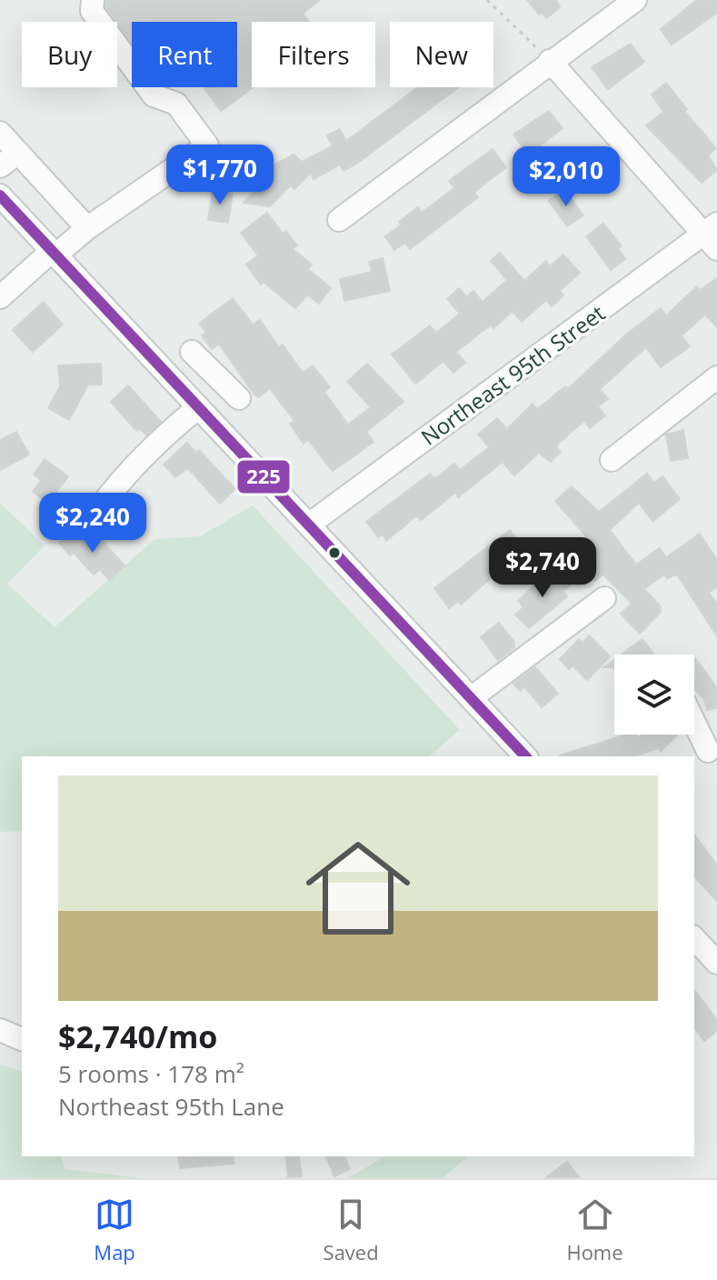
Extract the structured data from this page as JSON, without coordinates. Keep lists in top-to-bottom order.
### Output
{
  "streets": {
    "street": ["Northeast 95th Street"]
  },
  "lines": ["transit line 225"],
  "page": {
    "chip": [
      "Buy",
      "Rent",
      "Filters",
      "New"
    ],
    "price": [
      "$1,770",
      "$2,010",
      "$2,240",
      "$2,740"
    ],
    "list": [
      {
        "name": "$2,740/mo",
        "note": "5 rooms · 178 m² · Northeast 95th Lane"
      }
    ],
    "tabs": ["Map", "Saved", "Home"]
  }
}
